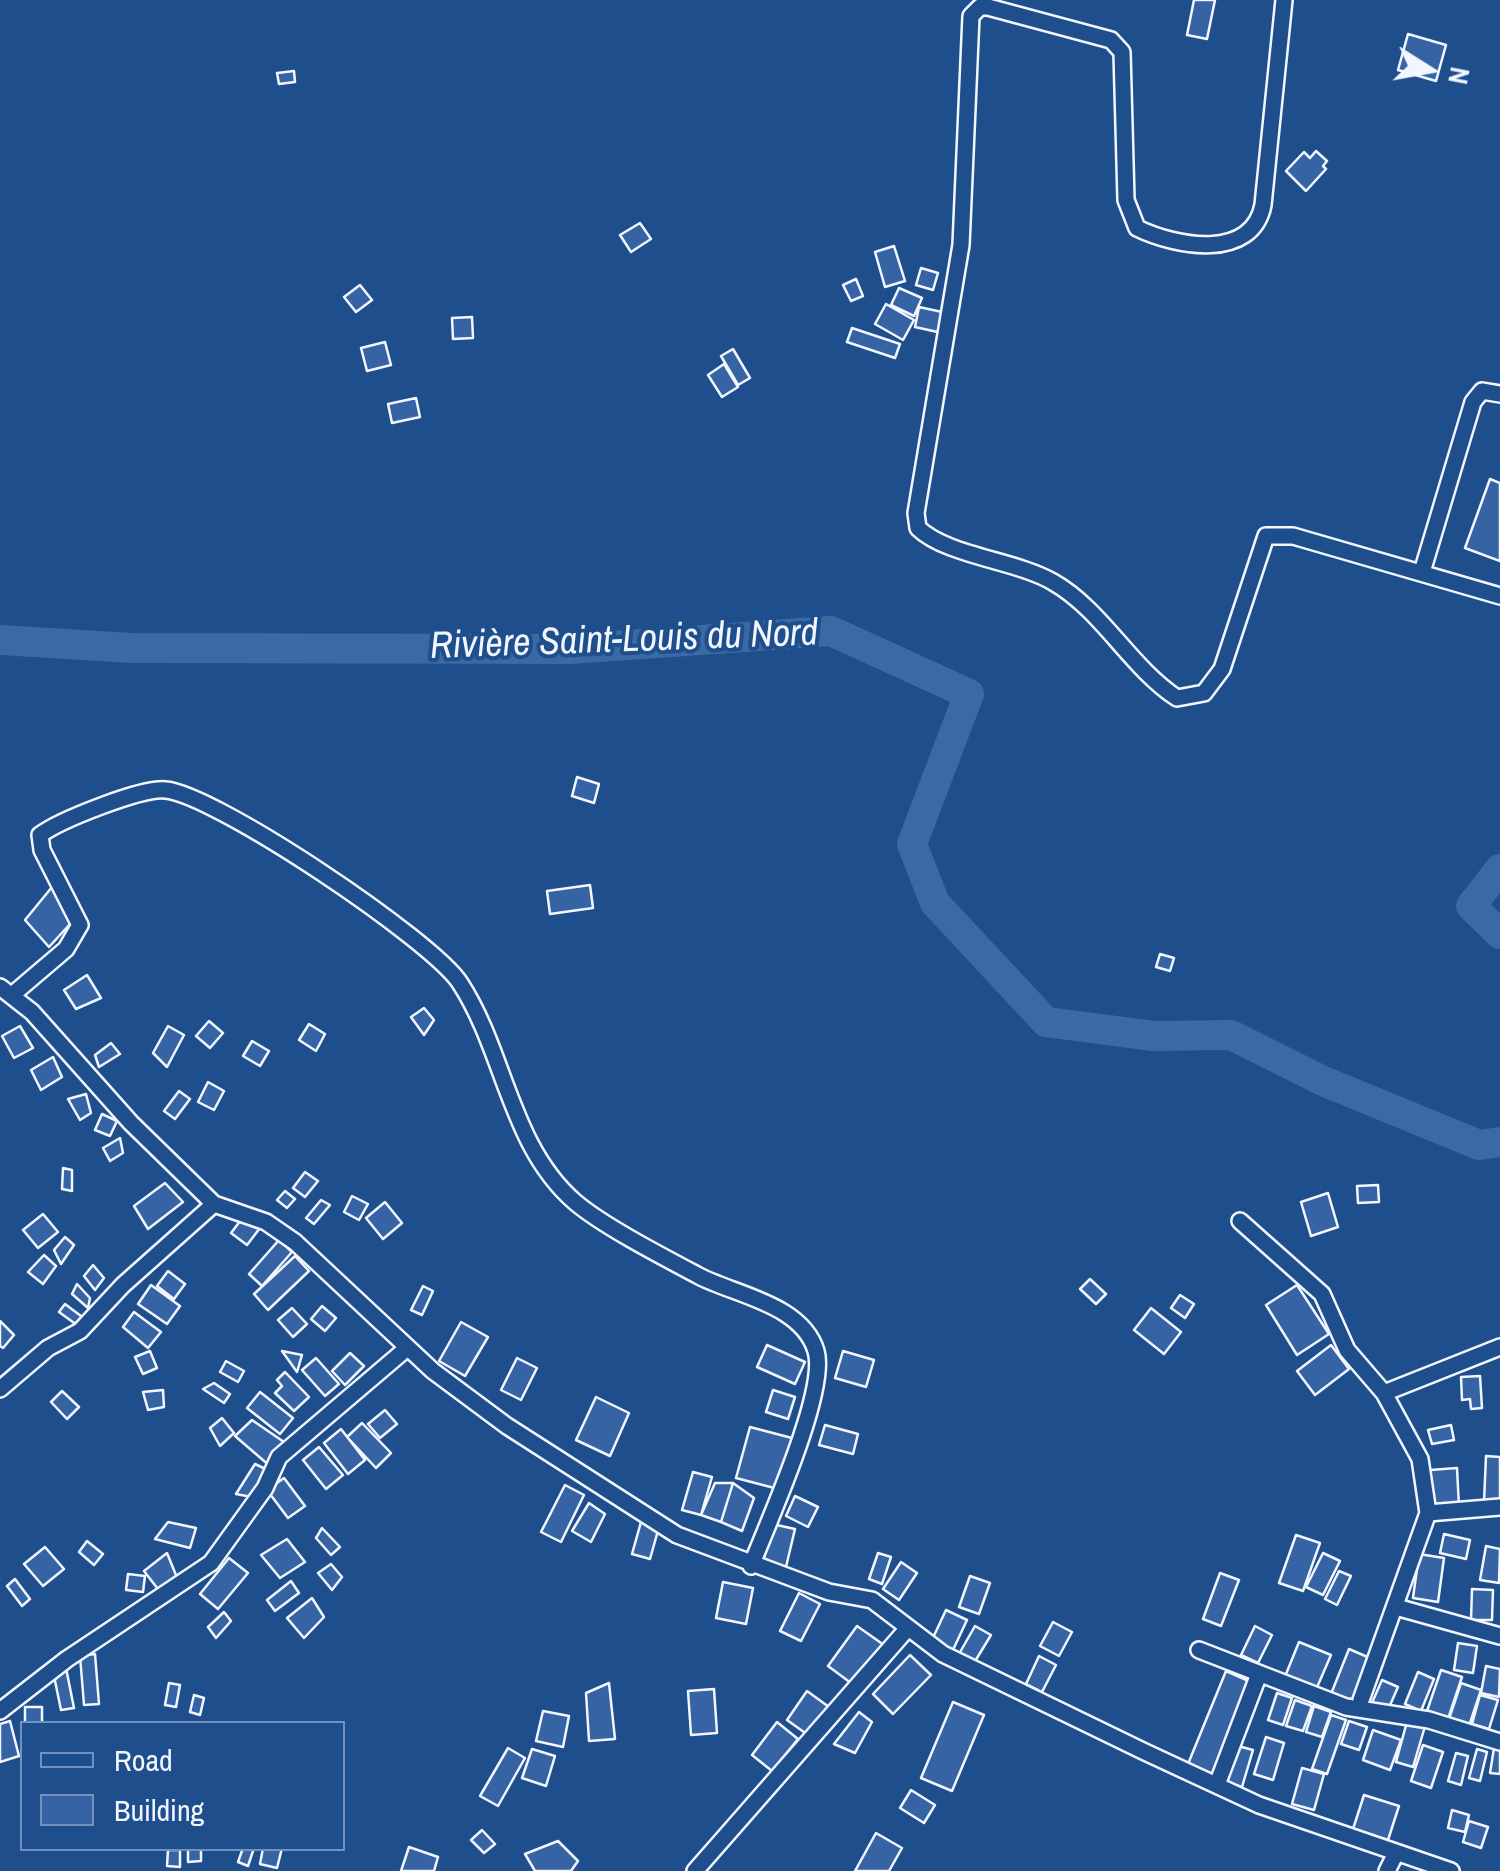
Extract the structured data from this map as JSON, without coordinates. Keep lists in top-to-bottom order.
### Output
{
  "water": ["Rivière Saint-Louis du Nord"],
  "legend": ["Road", "Building"],
  "north": "right"
}
